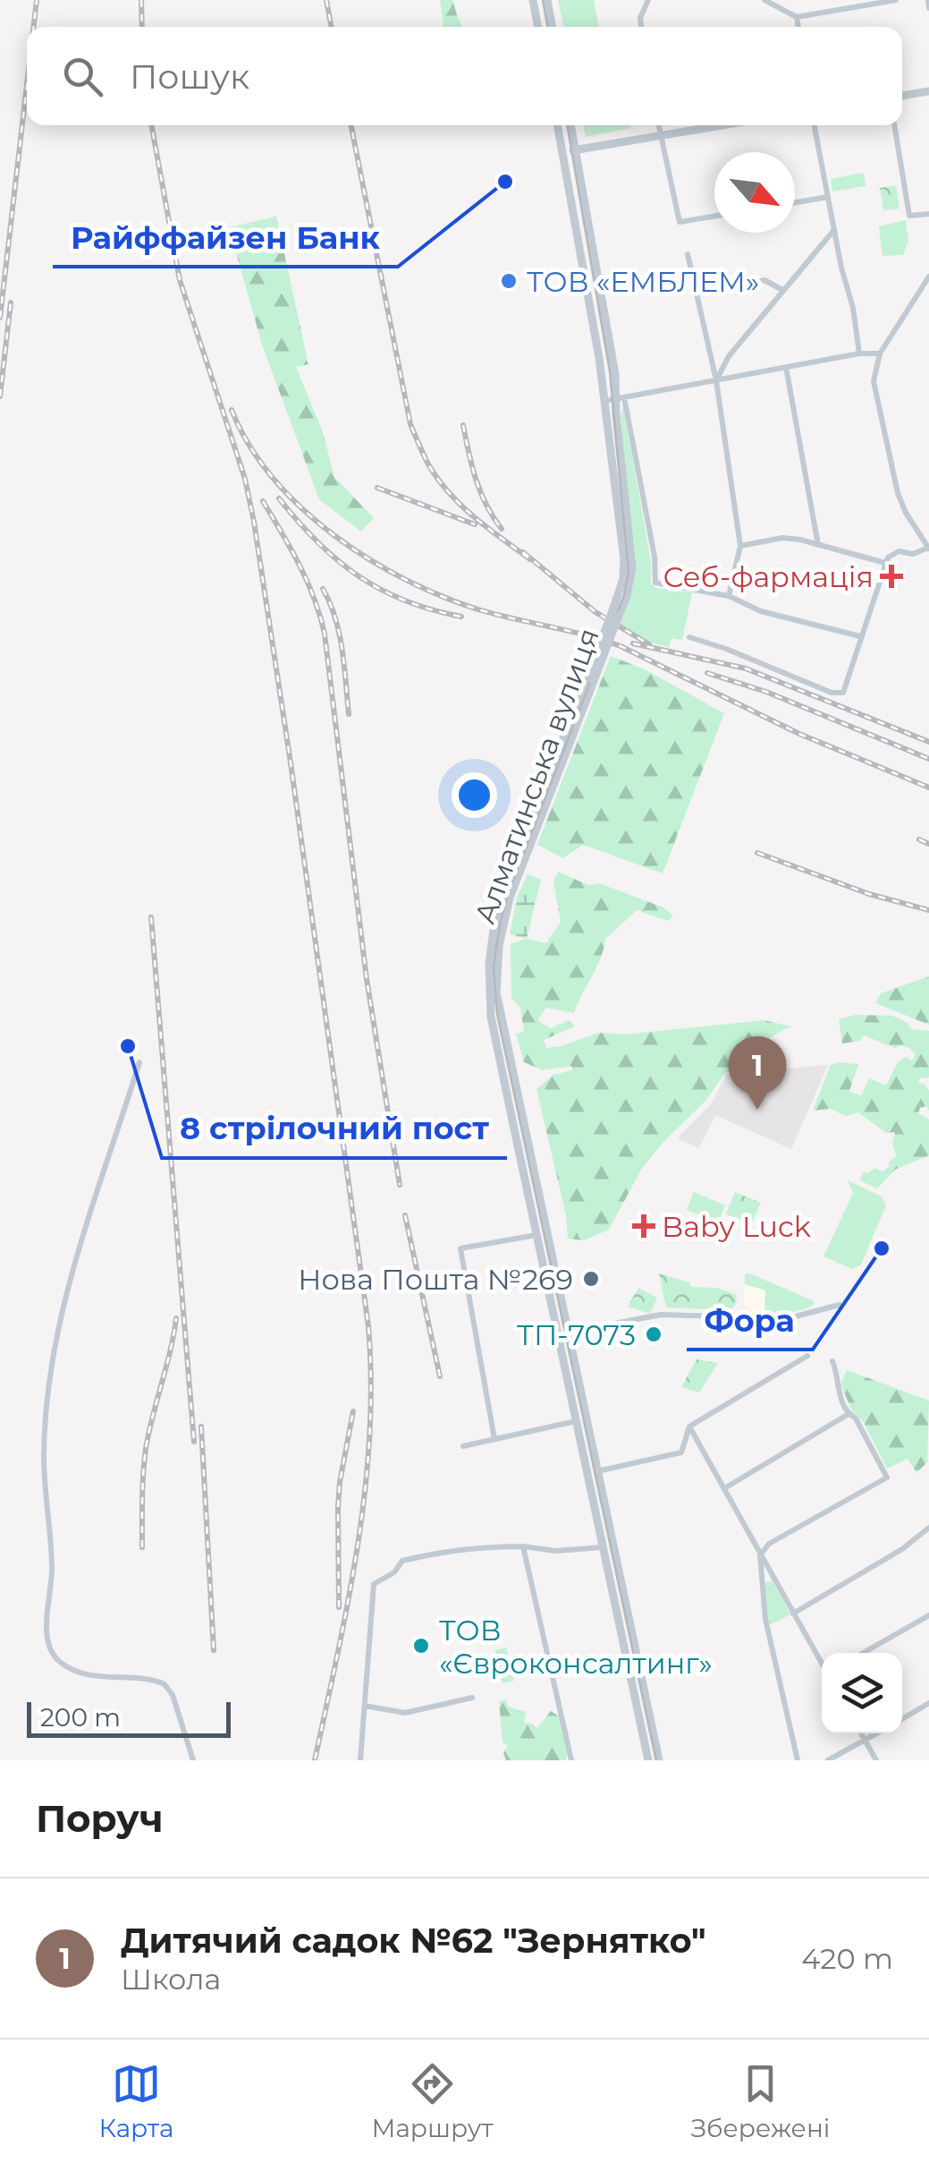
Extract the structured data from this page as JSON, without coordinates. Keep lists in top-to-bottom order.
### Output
{
  "streets": {
    "street": ["Алматинська вулиця"]
  },
  "places": {
    "other": [
      "Райффайзен Банк",
      "ТОВ «ЕМБЛЕМ»",
      "8 стрілочний пост",
      "Фора",
      "Нова Пошта №269",
      "ТП-7073",
      "ТОВ «Євроконсалтинг»"
    ],
    "health": ["Себ-фармація", "Baby Luck"]
  },
  "scale_bar": "200 m",
  "north": "bottom right",
  "page": {
    "search": "Пошук",
    "pins": "1",
    "scale": "200 m",
    "heading": "Поруч",
    "list": [
      {
        "mark": "1",
        "name": "Дитячий садок №62 \"Зернятко\"",
        "note": "Школа",
        "value": "420 m"
      }
    ],
    "nav": ["Карта", "Маршрут", "Збережені"]
  }
}
